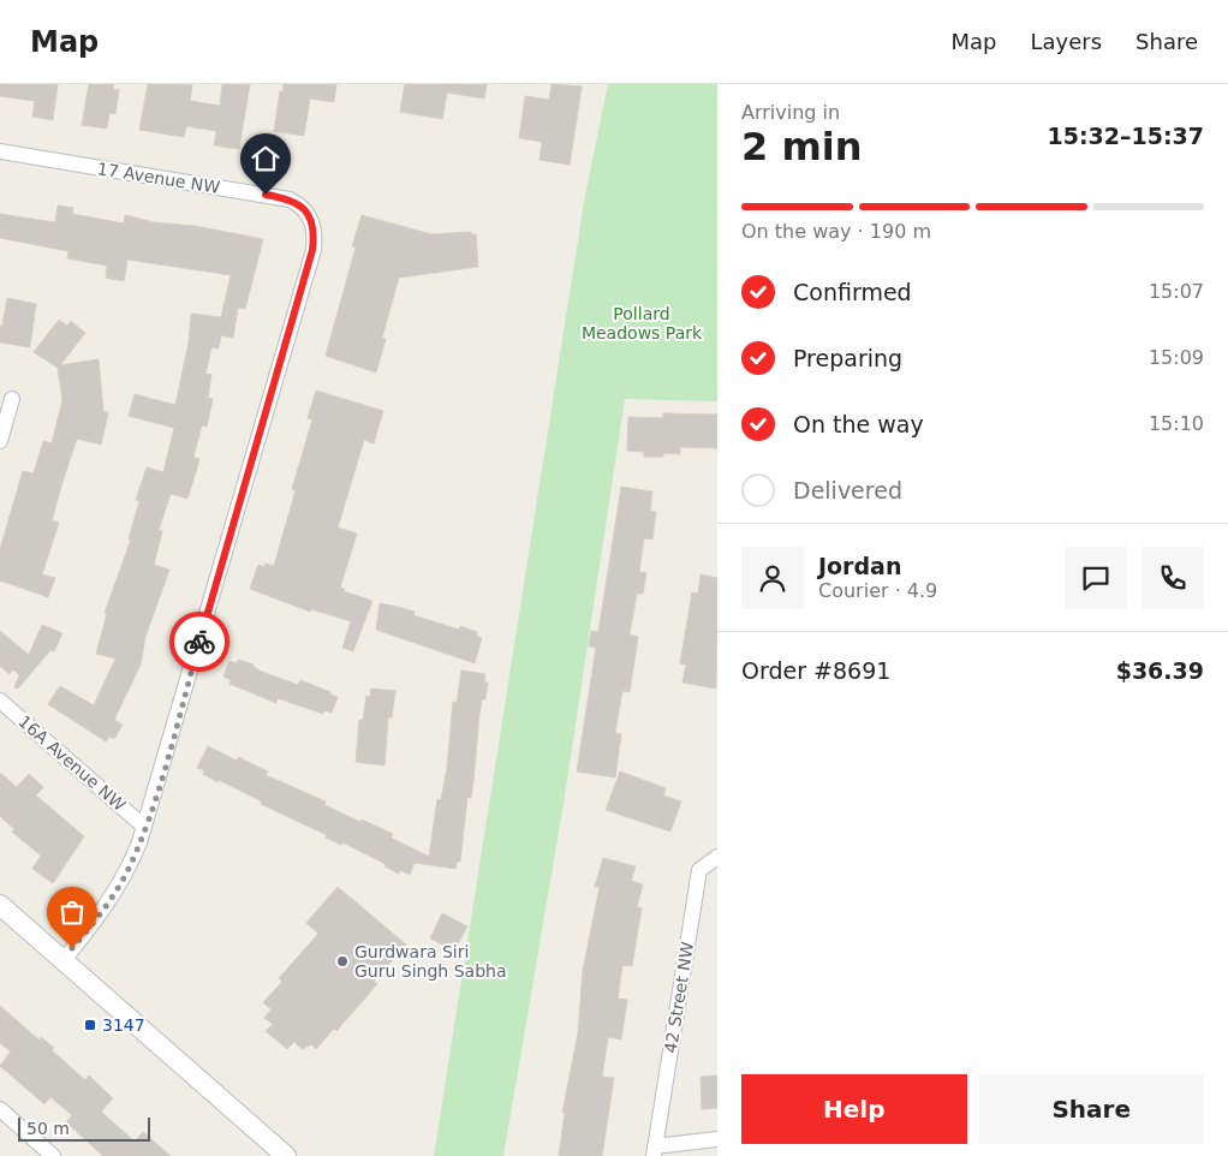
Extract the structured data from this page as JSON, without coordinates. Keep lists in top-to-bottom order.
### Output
{
  "streets": {
    "street": ["17 Avenue NW", "16A Avenue NW", "42 Street NW"]
  },
  "crossings": [
    ["17 Avenue NW", "16A Avenue NW"]
  ],
  "parks": ["Pollard Meadows Park"],
  "places": {
    "other": ["Gurdwara Siri Guru Singh Sabha"],
    "transit": ["3147"]
  },
  "scale_bar": "50 m",
  "page": {
    "header": "Map",
    "nav": ["Map", "Layers", "Share"],
    "heading": ["2 min", "Arriving in", "15:32–15:37"],
    "panel": [
      "Jordan",
      "Courier · 4.9",
      "Order #8691",
      "$36.39"
    ],
    "bar": "On the way · 190 m",
    "list": [
      ["Confirmed", "15:07"],
      ["Preparing", "15:09"],
      ["On the way", "15:10"],
      "Delivered"
    ],
    "buttons": ["Help", "Share"],
    "scale": "50 m"
  }
}
